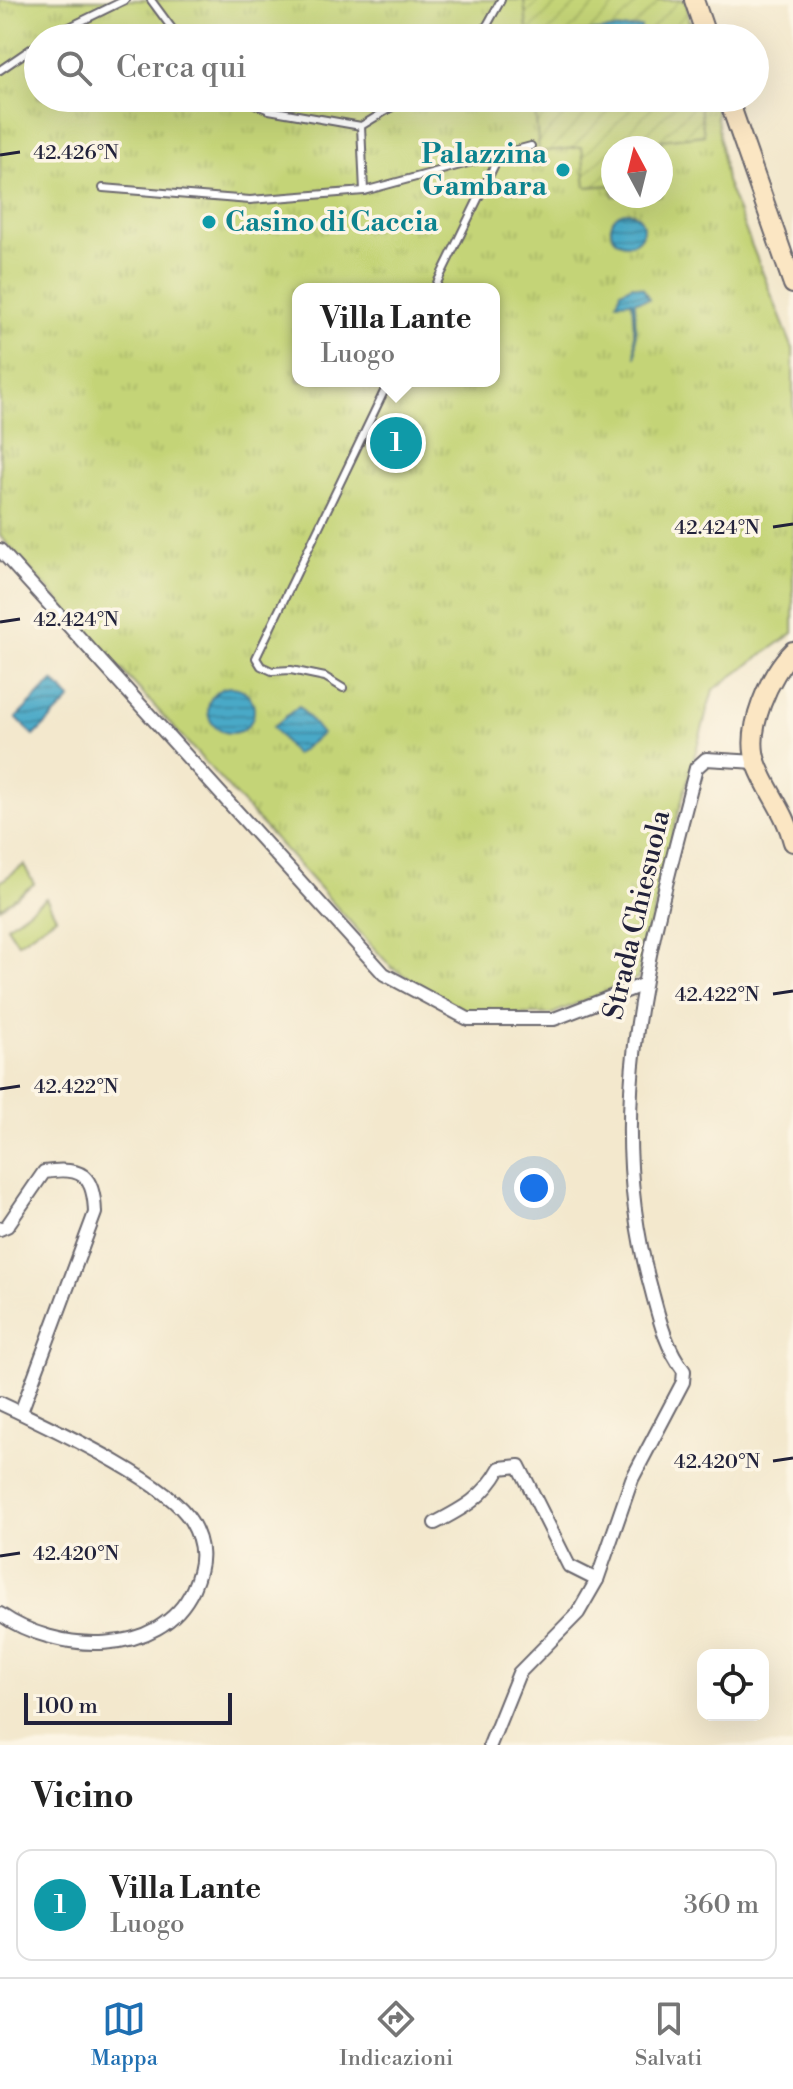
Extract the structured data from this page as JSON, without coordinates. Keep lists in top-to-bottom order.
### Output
{
  "streets": {
    "street": ["Strada Chiesuola"]
  },
  "places": ["Palazzina Gambara", "Casino di Caccia"],
  "scale_bar": "100 m",
  "north": "top",
  "page": {
    "search": "Cerca qui",
    "popup": ["Villa Lante", "Luogo"],
    "pins": "1",
    "scale": "100 m",
    "heading": "Vicino",
    "list": [
      {
        "mark": "1",
        "name": "Villa Lante",
        "note": "Luogo",
        "value": "360 m"
      }
    ],
    "nav": ["Mappa", "Indicazioni", "Salvati"]
  },
  "coordinates": [
    "42.426°N",
    "42.424°N",
    "42.422°N",
    "42.420°N"
  ]
}
